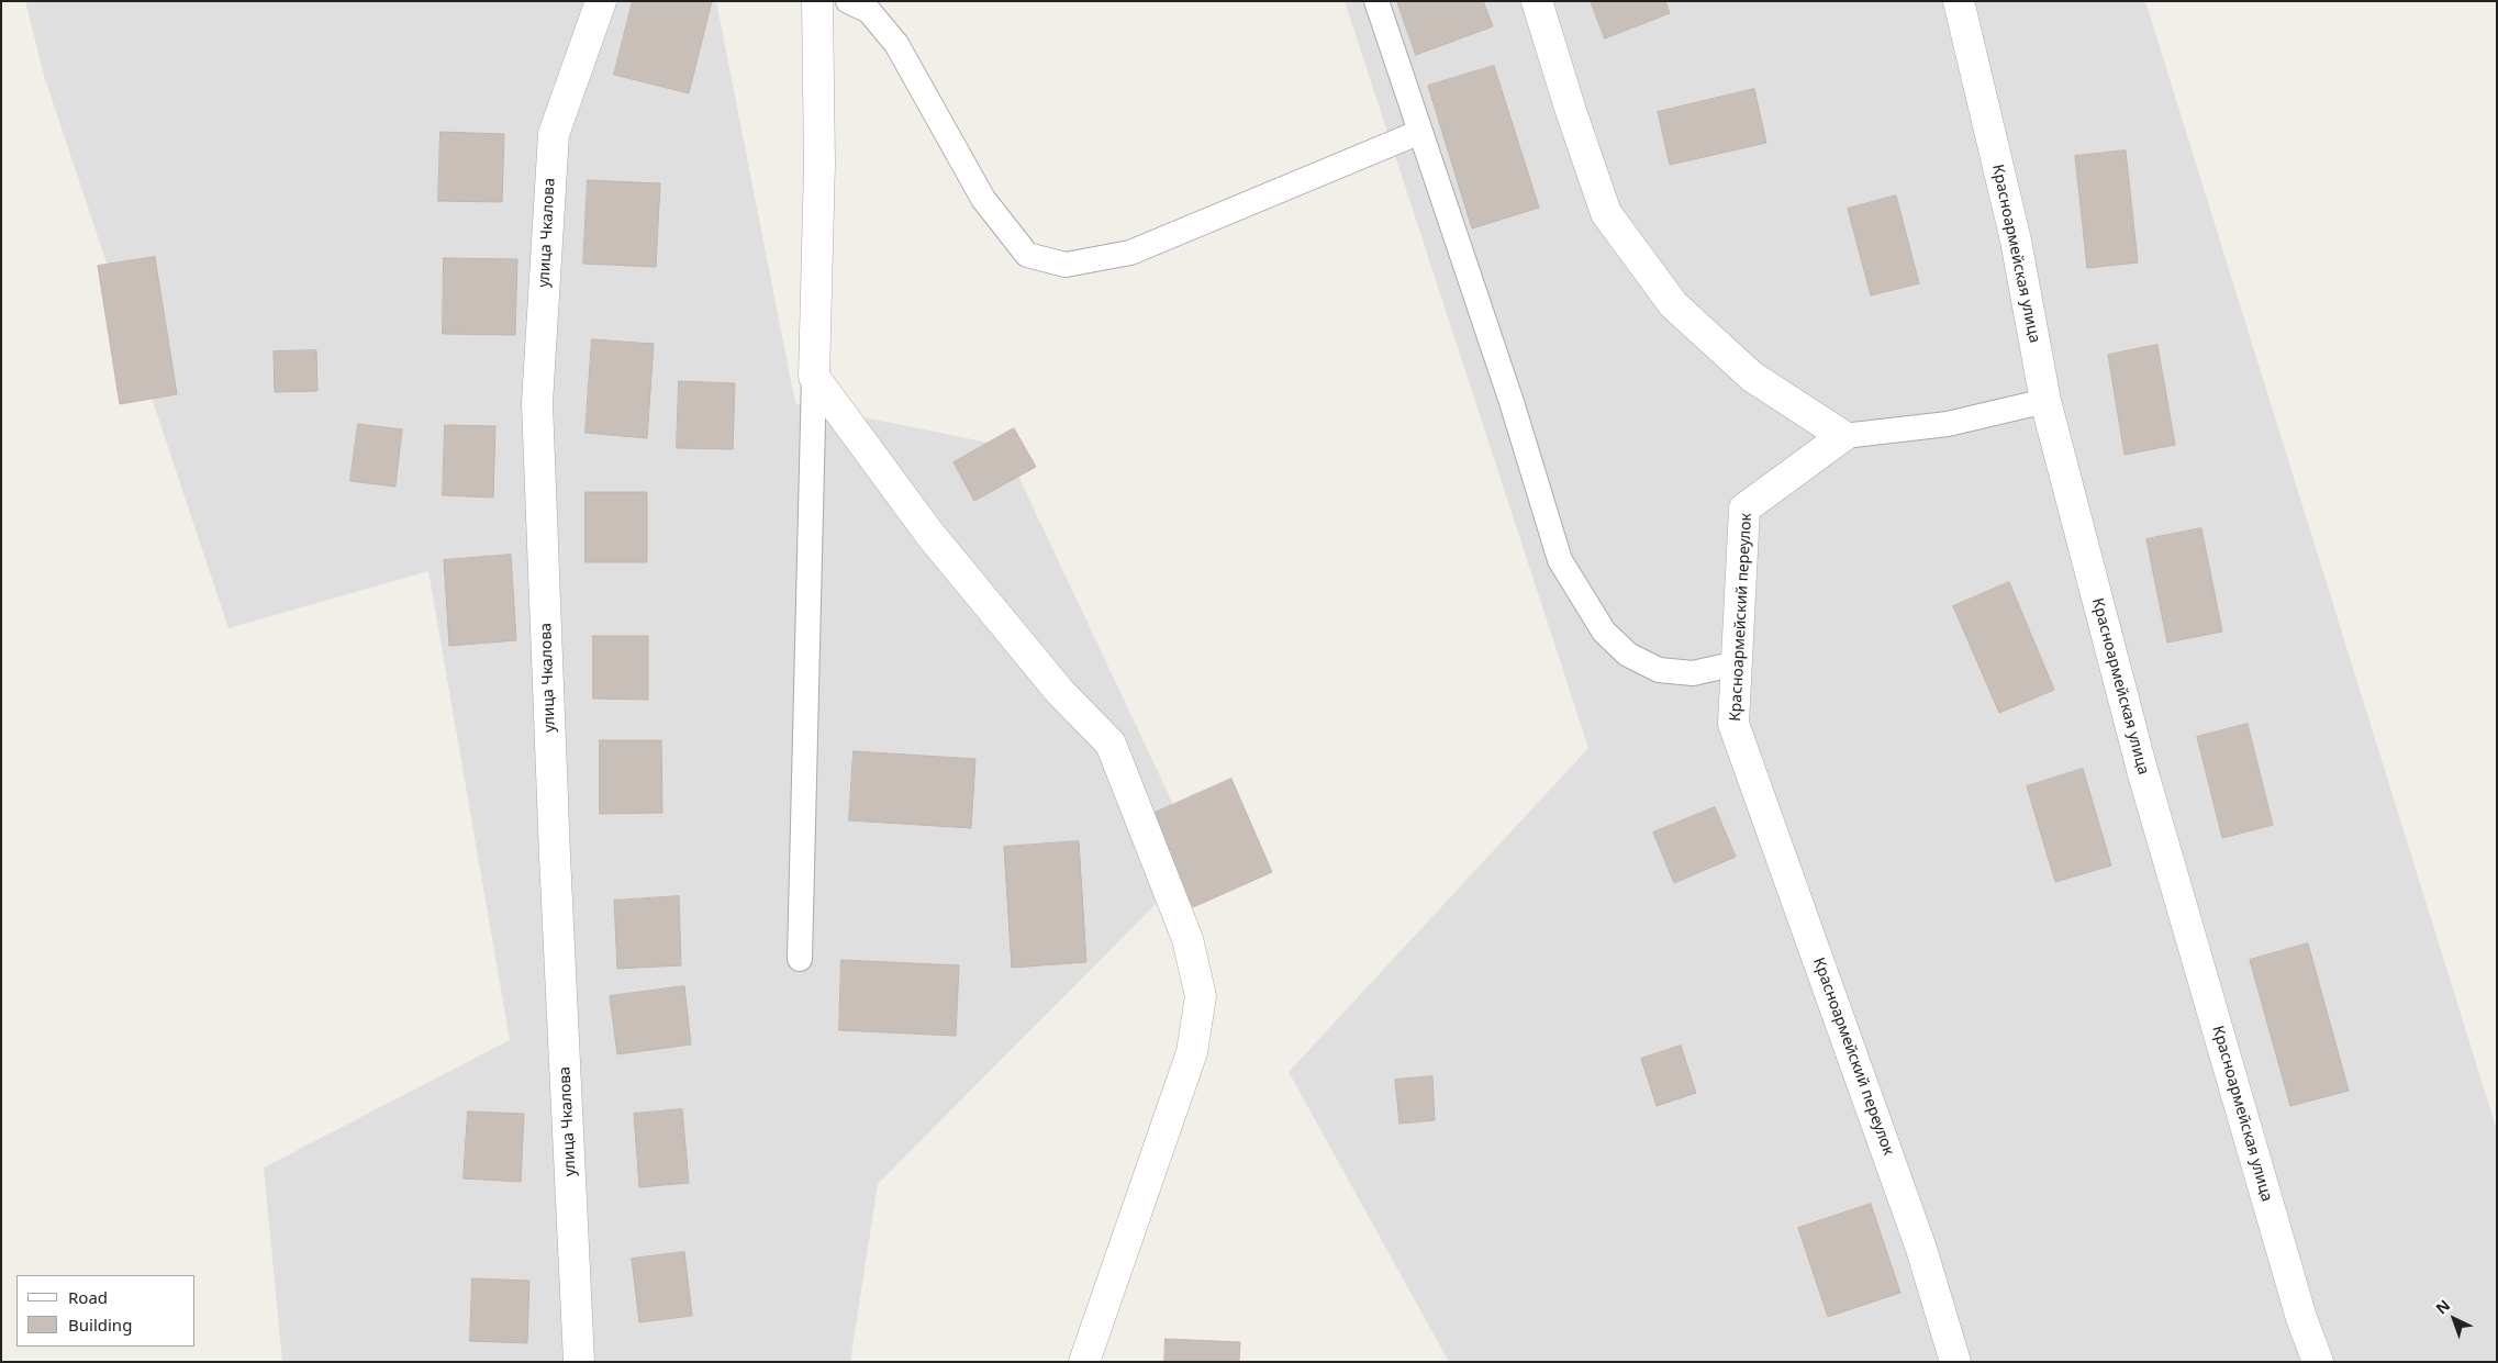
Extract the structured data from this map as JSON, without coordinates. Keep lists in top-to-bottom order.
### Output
{
  "streets": {
    "street": ["улица Чкалова", "Красноармейская улица", "Красноармейский переулок"]
  },
  "legend": ["Road", "Building"],
  "north": "top left"
}
